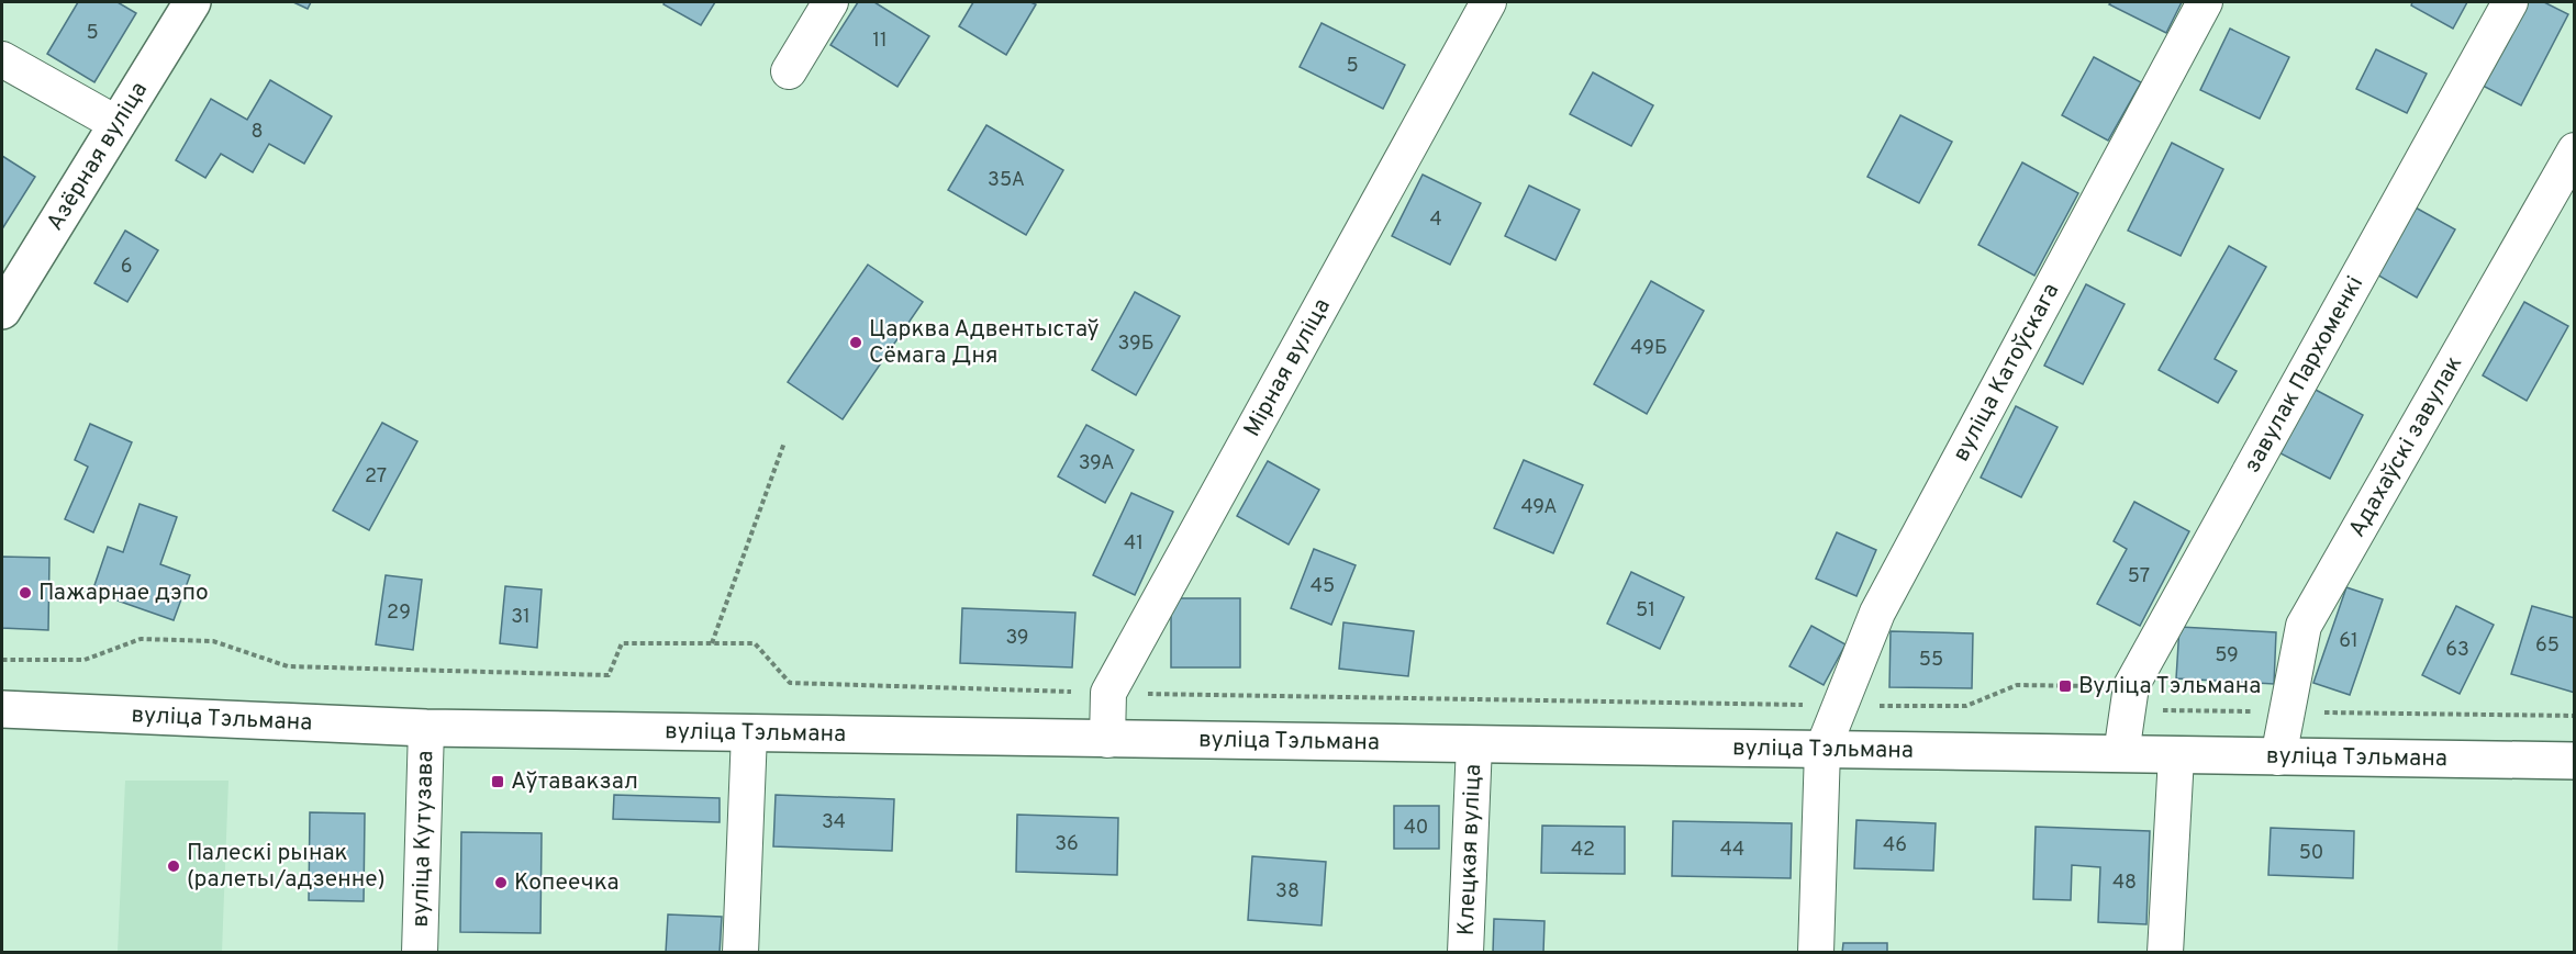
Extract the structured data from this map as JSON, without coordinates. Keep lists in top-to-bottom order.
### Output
{
  "streets": {
    "main road": ["Азёрная вуліца", "вуліца Тэльмана"],
    "street": [
      "Мірная вуліца",
      "вуліца Катоўскага",
      "завулак Пархоменкі",
      "Адахаўскі завулак",
      "вуліца Кутузава",
      "Клецкая вуліца"
    ]
  },
  "crossings": [
    ["Мірная вуліца", "вуліца Тэльмана"],
    ["вуліца Катоўскага", "вуліца Тэльмана"],
    ["завулак Пархоменкі", "вуліца Тэльмана"],
    ["Адахаўскі завулак", "вуліца Тэльмана"],
    ["вуліца Тэльмана", "вуліца Кутузава"],
    ["вуліца Тэльмана", "Клецкая вуліца"]
  ],
  "places": {
    "other": [
      "Царква Адвентыстаў Сёмага Дня",
      "Пажарнае дэпо",
      "Палескі рынак (ралеты/адзенне)",
      "Копеечка"
    ],
    "transit": ["Вуліца Тэльмана", "Аўтавакзал"]
  },
  "house_numbers": [
    "5",
    "11",
    "5",
    "8",
    "35А",
    "4",
    "6",
    "39Б",
    "49Б",
    "39А",
    "27",
    "49А",
    "41",
    "57",
    "45",
    "51",
    "29",
    "31",
    "39",
    "61",
    "65",
    "63",
    "59",
    "55",
    "34",
    "40",
    "36",
    "46",
    "42",
    "44",
    "50",
    "48",
    "38"
  ]
}
